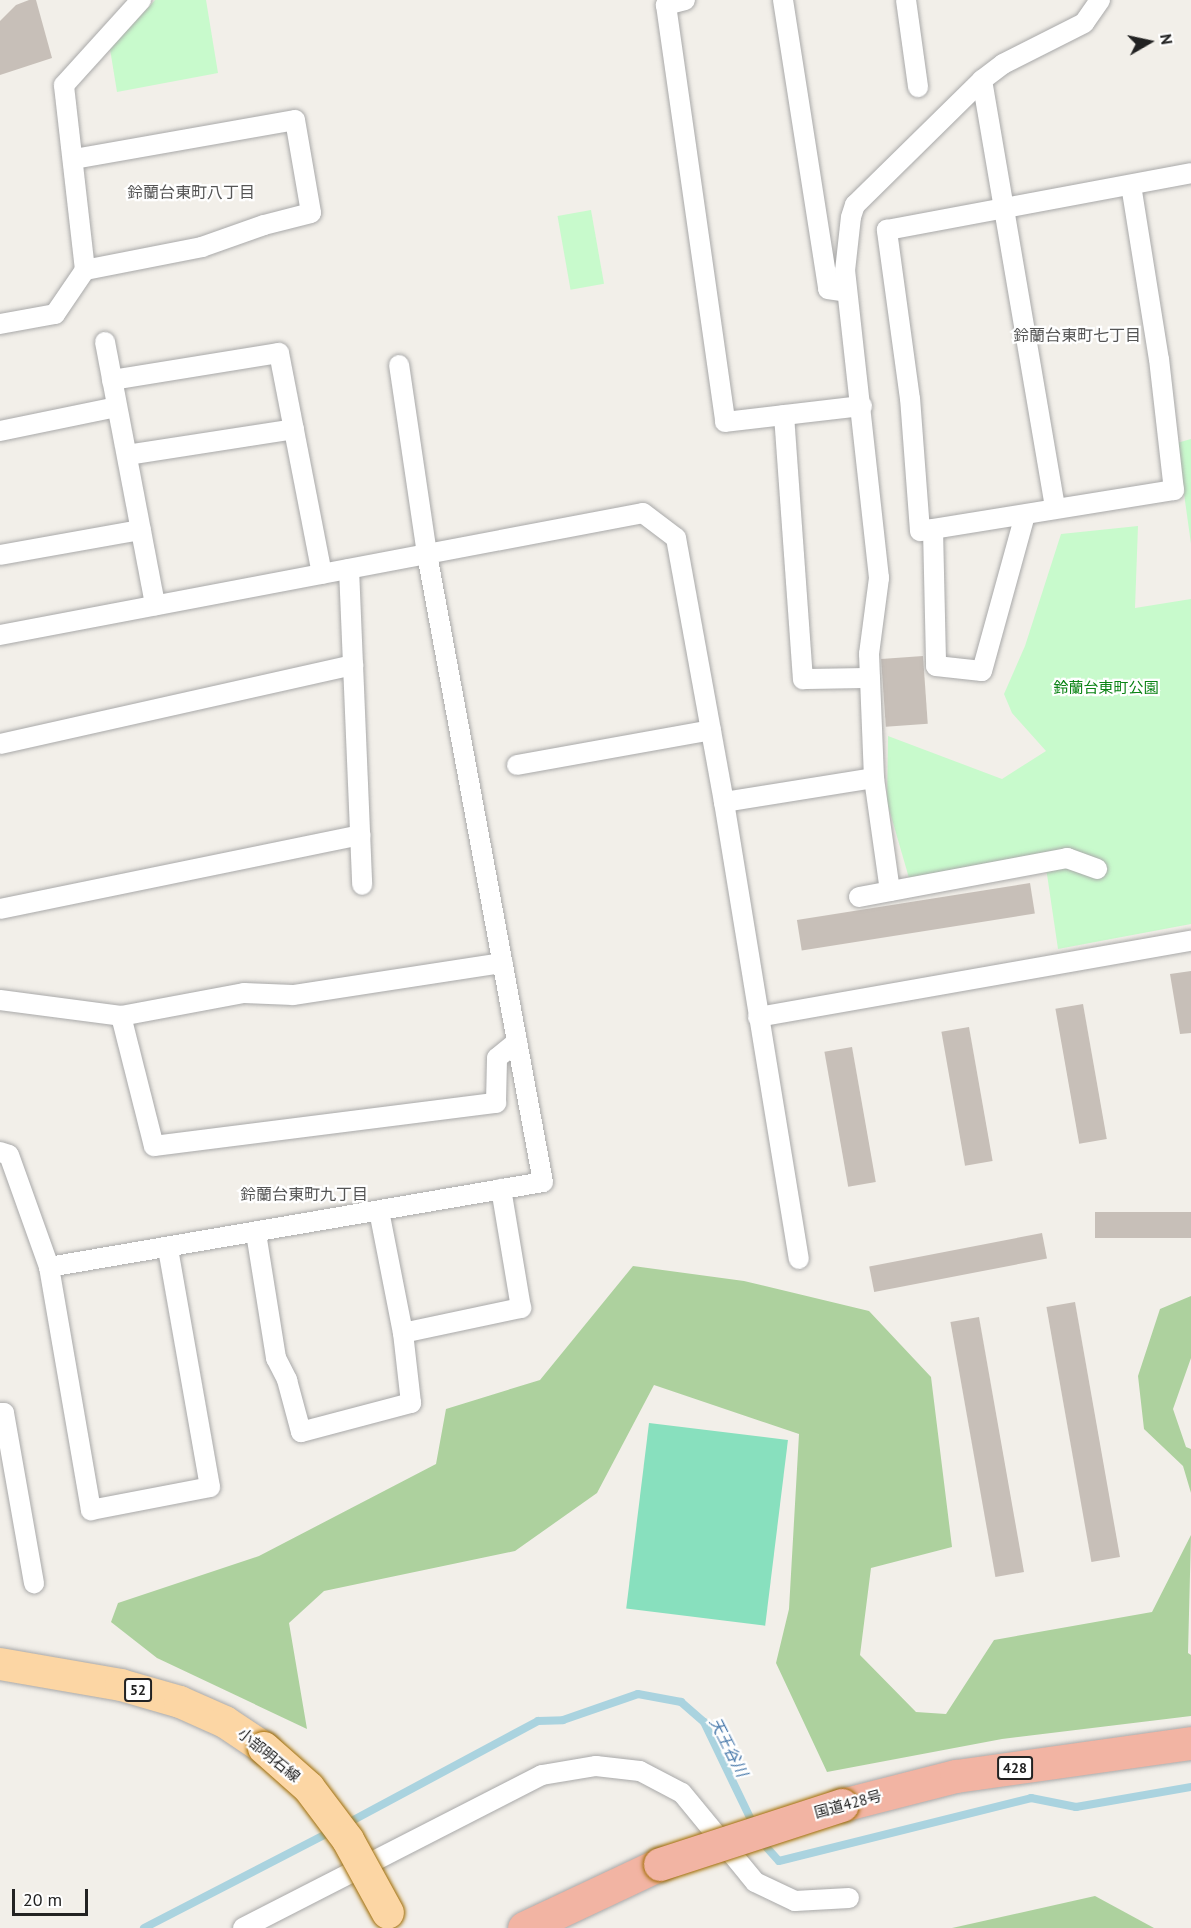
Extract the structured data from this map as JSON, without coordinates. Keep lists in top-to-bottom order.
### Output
{
  "streets": {
    "highway": ["428", "国道428号"],
    "main road": ["52", "小部明石線"]
  },
  "districts": ["鈴蘭台東町八丁目", "鈴蘭台東町七丁目", "鈴蘭台東町九丁目"],
  "water": ["天王谷川"],
  "parks": ["鈴蘭台東町公園"],
  "scale_bar": "20 m",
  "north": "right"
}
